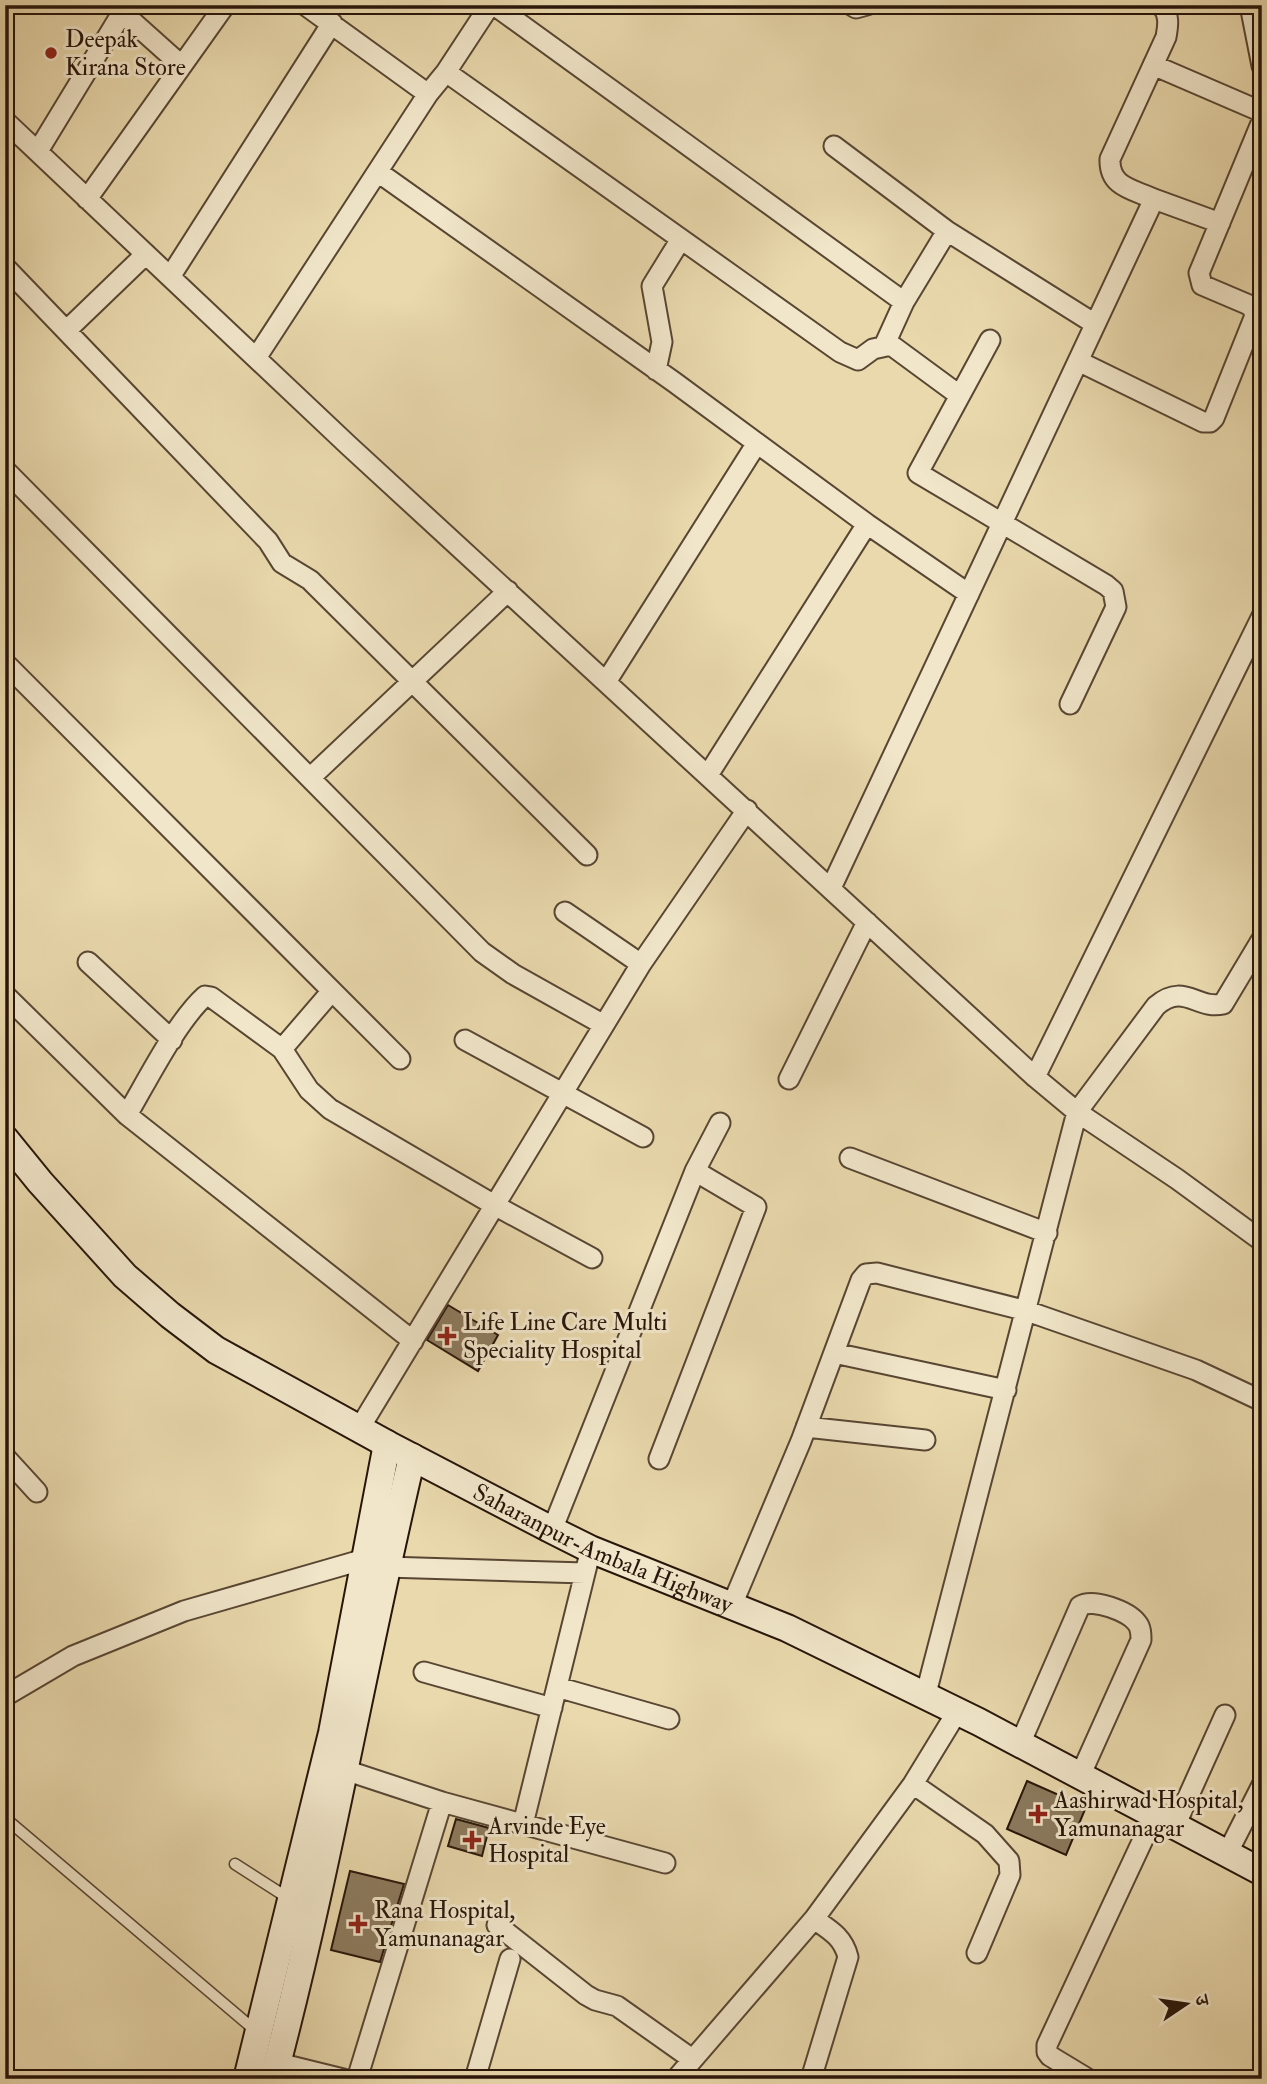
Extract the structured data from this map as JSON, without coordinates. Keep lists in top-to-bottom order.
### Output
{
  "streets": {
    "main road": ["Saharanpur-Ambala Highway"]
  },
  "places": {
    "other": ["Deepak Kirana Store"],
    "health": [
      "Life Line Care Multi Speciality Hospital",
      "Aashirwad Hospital, Yamunanagar",
      "Arvinde Eye Hospital",
      "Rana Hospital, Yamunanagar"
    ]
  },
  "north": "right"
}
